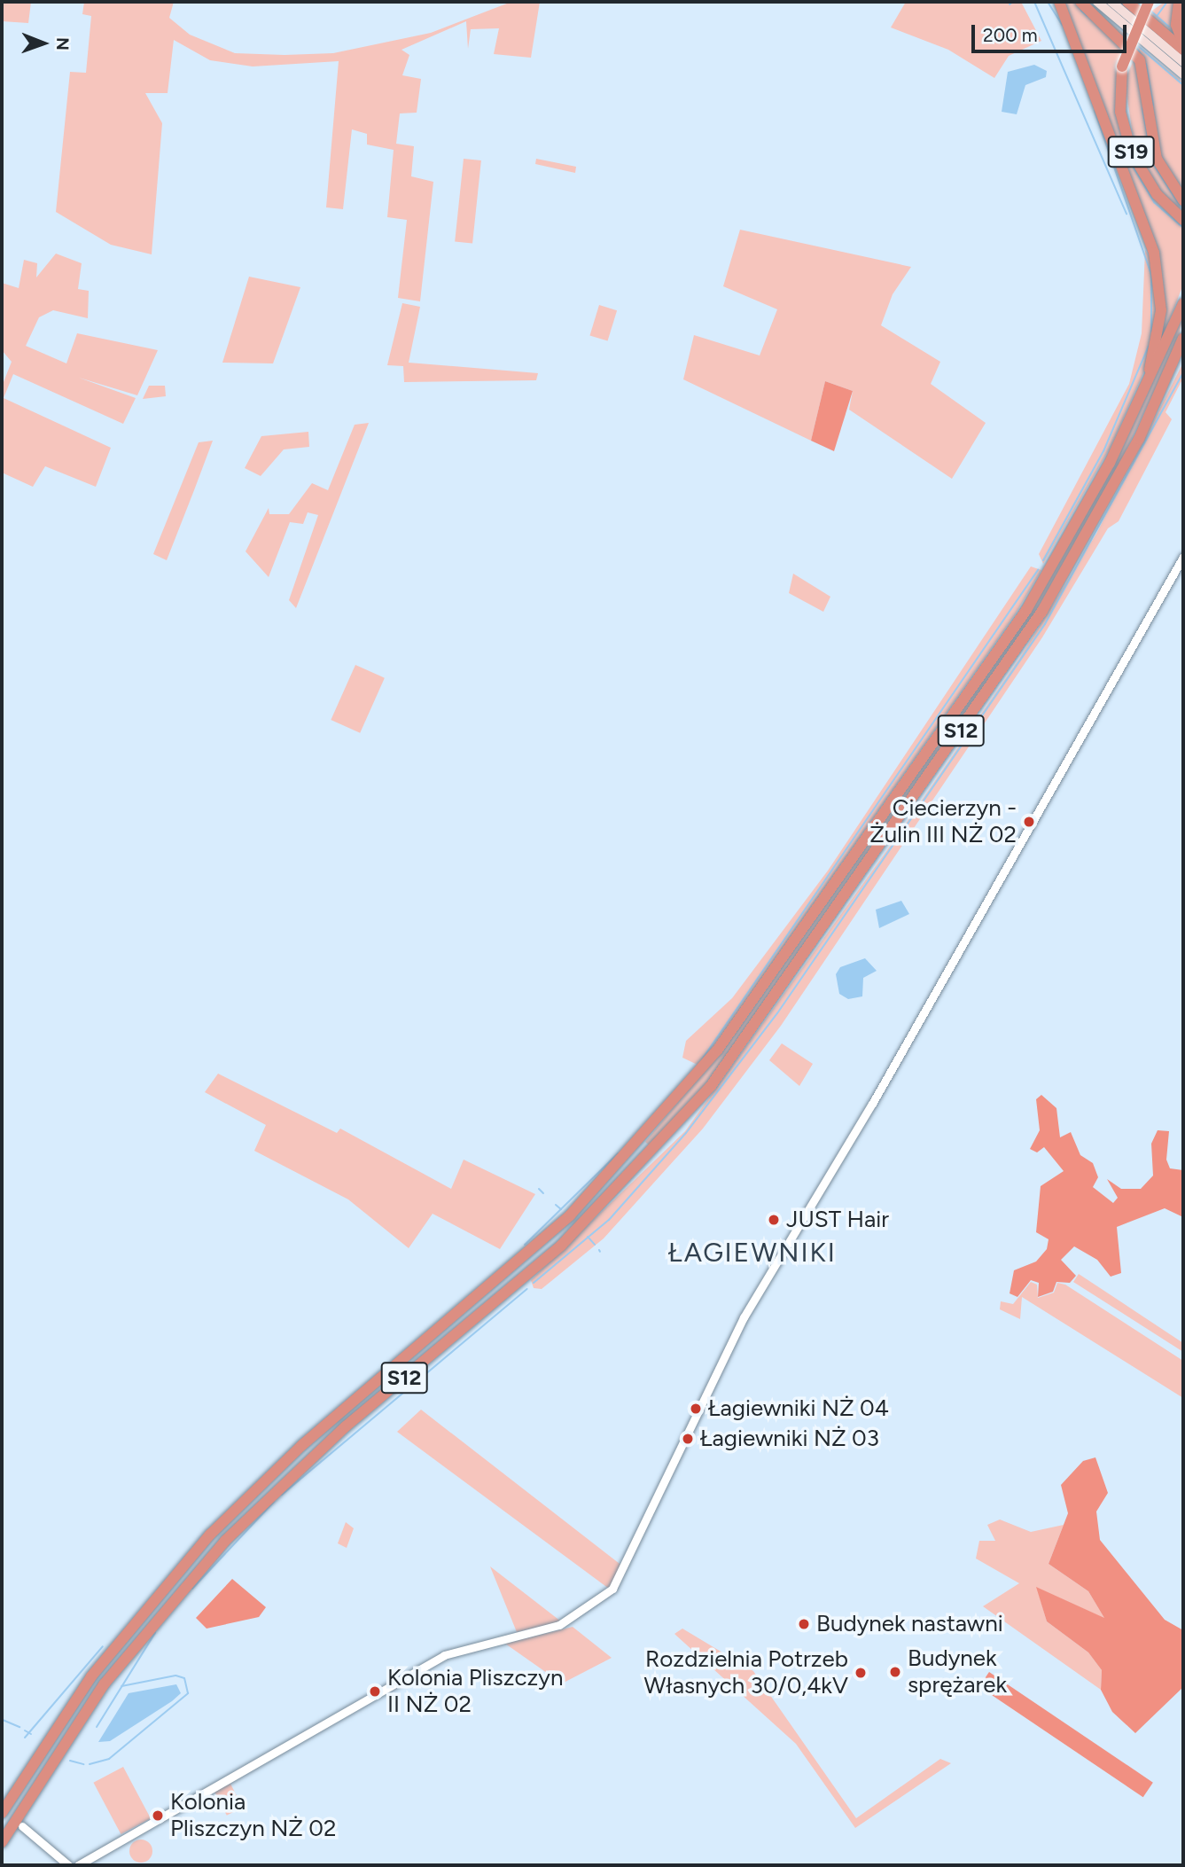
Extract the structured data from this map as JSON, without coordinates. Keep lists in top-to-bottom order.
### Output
{
  "streets": {
    "highway": ["S19", "S12"]
  },
  "districts": ["ŁAGIEWNIKI"],
  "places": [
    "Ciecierzyn - Żulin III NŻ 02",
    "JUST Hair",
    "Łagiewniki NŻ 04",
    "Łagiewniki NŻ 03",
    "Budynek nastawni",
    "Budynek sprężarek",
    "Rozdzielnia Potrzeb Własnych 30/0,4kV",
    "Kolonia Pliszczyn II NŻ 02",
    "Kolonia Pliszczyn NŻ 02"
  ],
  "scale_bar": "200 m",
  "north": "right"
}
